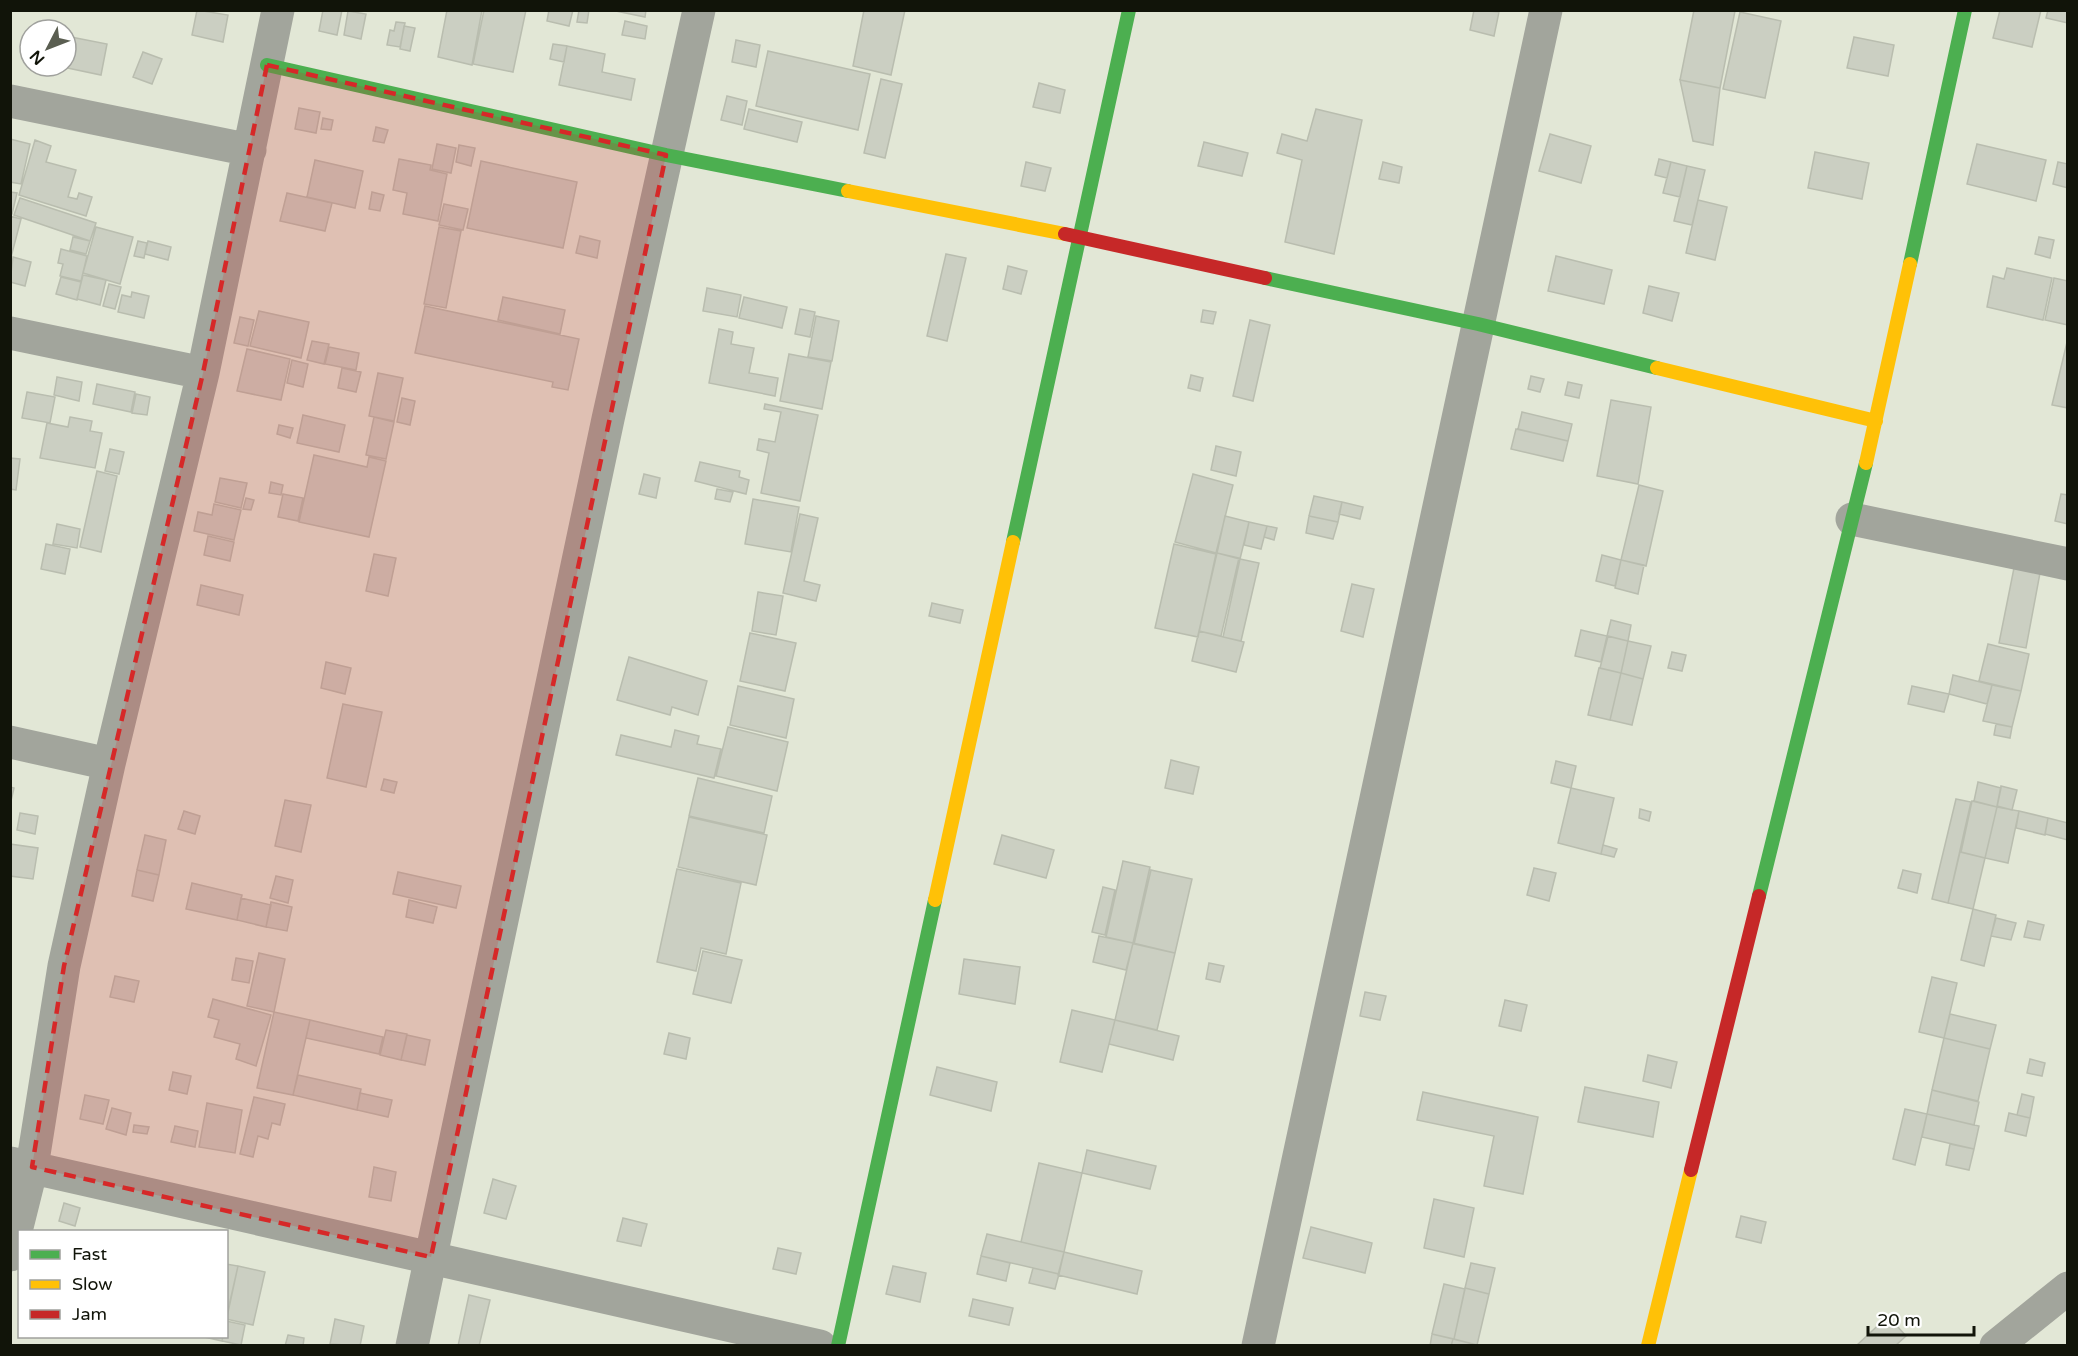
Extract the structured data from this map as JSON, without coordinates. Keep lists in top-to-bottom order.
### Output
{
  "legend": ["Fast", "Slow", "Jam"],
  "scale_bar": "20 m",
  "north": "bottom left"
}
